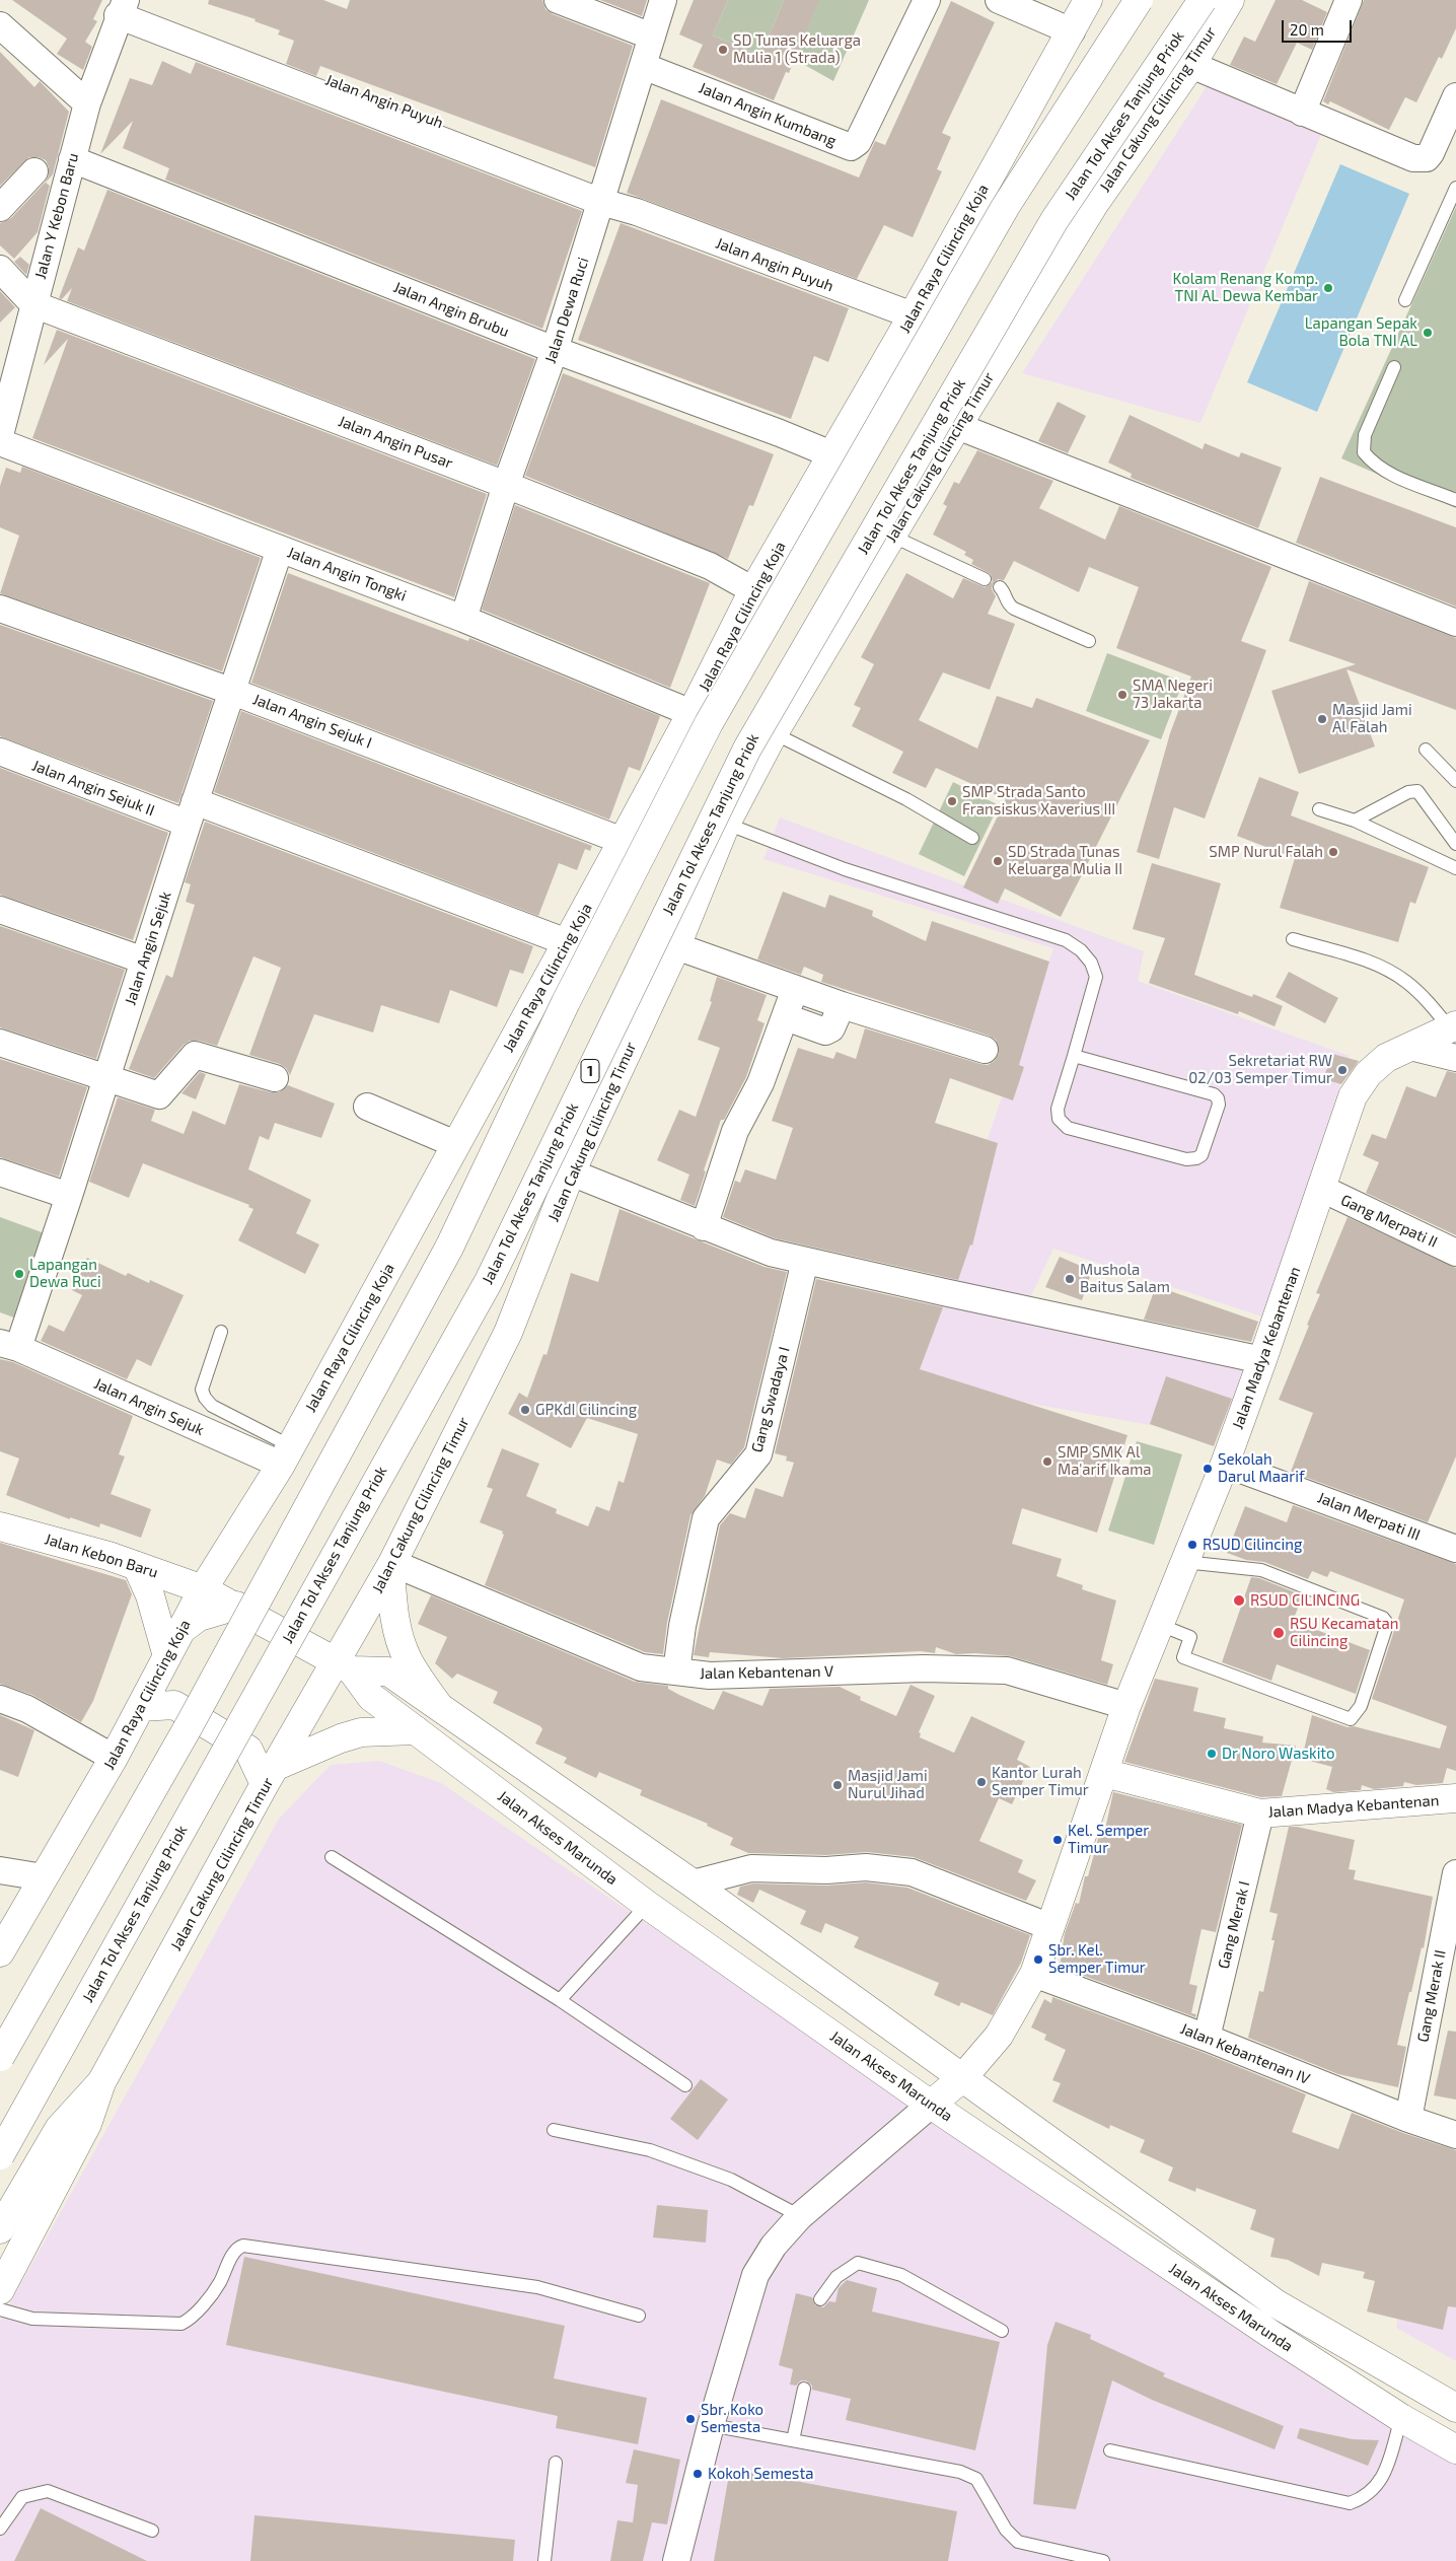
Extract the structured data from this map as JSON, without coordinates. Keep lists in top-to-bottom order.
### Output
{
  "streets": {
    "main road": [
      "Jalan Cakung Cilincing Timur",
      "Jalan Tol Akses Tanjung Priok",
      "Jalan Raya Cilincing Koja",
      "1",
      "Jalan Madya Kebantenan",
      "Jalan Kebon Baru",
      "Jalan Akses Marunda"
    ],
    "street": [
      "Jalan Angin Puyuh",
      "Jalan Angin Kumbang",
      "Jalan Y Kebon Baru",
      "Jalan Angin Brubu",
      "Jalan Dewa Ruci",
      "Jalan Angin Pusar",
      "Jalan Angin Tongki",
      "Jalan Angin Sejuk I",
      "Jalan Angin Sejuk II",
      "Jalan Angin Sejuk",
      "Gang Merpati II",
      "Gang Swadaya I",
      "Jalan Merpati III",
      "Jalan Kebantenan V",
      "Gang Merak I",
      "Gang Merak II",
      "Jalan Kebantenan IV"
    ]
  },
  "crossings": [
    ["Jalan Angin Puyuh", "Jalan Y Kebon Baru"],
    ["Jalan Angin Puyuh", "Jalan Raya Cilincing Koja"],
    ["Jalan Angin Puyuh", "Jalan Dewa Ruci"],
    ["Jalan Cakung Cilincing Timur", "Jalan Kebantenan V"],
    ["Jalan Cakung Cilincing Timur", "Jalan Akses Marunda"],
    ["Jalan Angin Kumbang", "Jalan Dewa Ruci"],
    ["Jalan Y Kebon Baru", "Jalan Angin Brubu"],
    ["Jalan Y Kebon Baru", "Jalan Angin Pusar"],
    ["Jalan Raya Cilincing Koja", "Jalan Angin Brubu"],
    ["Jalan Raya Cilincing Koja", "Jalan Angin Pusar"],
    ["Jalan Raya Cilincing Koja", "Jalan Angin Tongki"],
    ["Jalan Raya Cilincing Koja", "Jalan Angin Sejuk I"],
    ["Jalan Raya Cilincing Koja", "Jalan Angin Sejuk II"],
    ["Jalan Raya Cilincing Koja", "Jalan Angin Sejuk"],
    ["Jalan Raya Cilincing Koja", "Jalan Kebon Baru"],
    ["Jalan Raya Cilincing Koja", "Jalan Akses Marunda"],
    ["Jalan Angin Brubu", "Jalan Dewa Ruci"],
    ["Jalan Dewa Ruci", "Jalan Angin Pusar"],
    ["Jalan Dewa Ruci", "Jalan Angin Tongki"],
    ["Jalan Angin Tongki", "Jalan Angin Sejuk"],
    ["Jalan Angin Sejuk I", "Jalan Angin Sejuk"],
    ["Jalan Angin Sejuk II", "Jalan Angin Sejuk"],
    ["Gang Merpati II", "Jalan Madya Kebantenan"],
    ["Jalan Madya Kebantenan", "Jalan Merpati III"],
    ["Jalan Madya Kebantenan", "Jalan Kebantenan V"],
    ["Jalan Madya Kebantenan", "Jalan Akses Marunda"],
    ["Jalan Madya Kebantenan", "Gang Merak I"],
    ["Jalan Madya Kebantenan", "Jalan Kebantenan IV"],
    ["Gang Swadaya I", "Jalan Kebantenan V"],
    ["Jalan Kebon Baru", "Jalan Akses Marunda"],
    ["Gang Merak I", "Jalan Kebantenan IV"],
    ["Gang Merak II", "Jalan Kebantenan IV"]
  ],
  "places": [
    "SD Tunas Keluarga Mulia 1 (Strada)",
    "Kolam Renang Komp. TNI AL Dewa Kembar",
    "Lapangan Sepak Bola TNI AL",
    "SMA Negeri 73 Jakarta",
    "Masjid Jami Al Falah",
    "SMP Strada Santo Fransiskus Xaverius III",
    "SMP Nurul Falah",
    "SD Strada Tunas Keluarga Mulia II",
    "Sekretariat RW 02/03 Semper Timur",
    "Lapangan Dewa Ruci",
    "Mushola Baitus Salam",
    "GPKdI Cilincing",
    "SMP SMK Al Ma'arif Ikama",
    "Sekolah Darul Maarif",
    "RSUD Cilincing",
    "RSUD CILINCING",
    "RSU Kecamatan Cilincing",
    "Dr Noro Waskito",
    "Kantor Lurah Semper Timur",
    "Masjid Jami Nurul Jihad",
    "Kel. Semper Timur",
    "Sbr. Kel. Semper Timur",
    "Sbr. Koko Semesta",
    "Kokoh Semesta"
  ],
  "scale_bar": "20 m"
}
